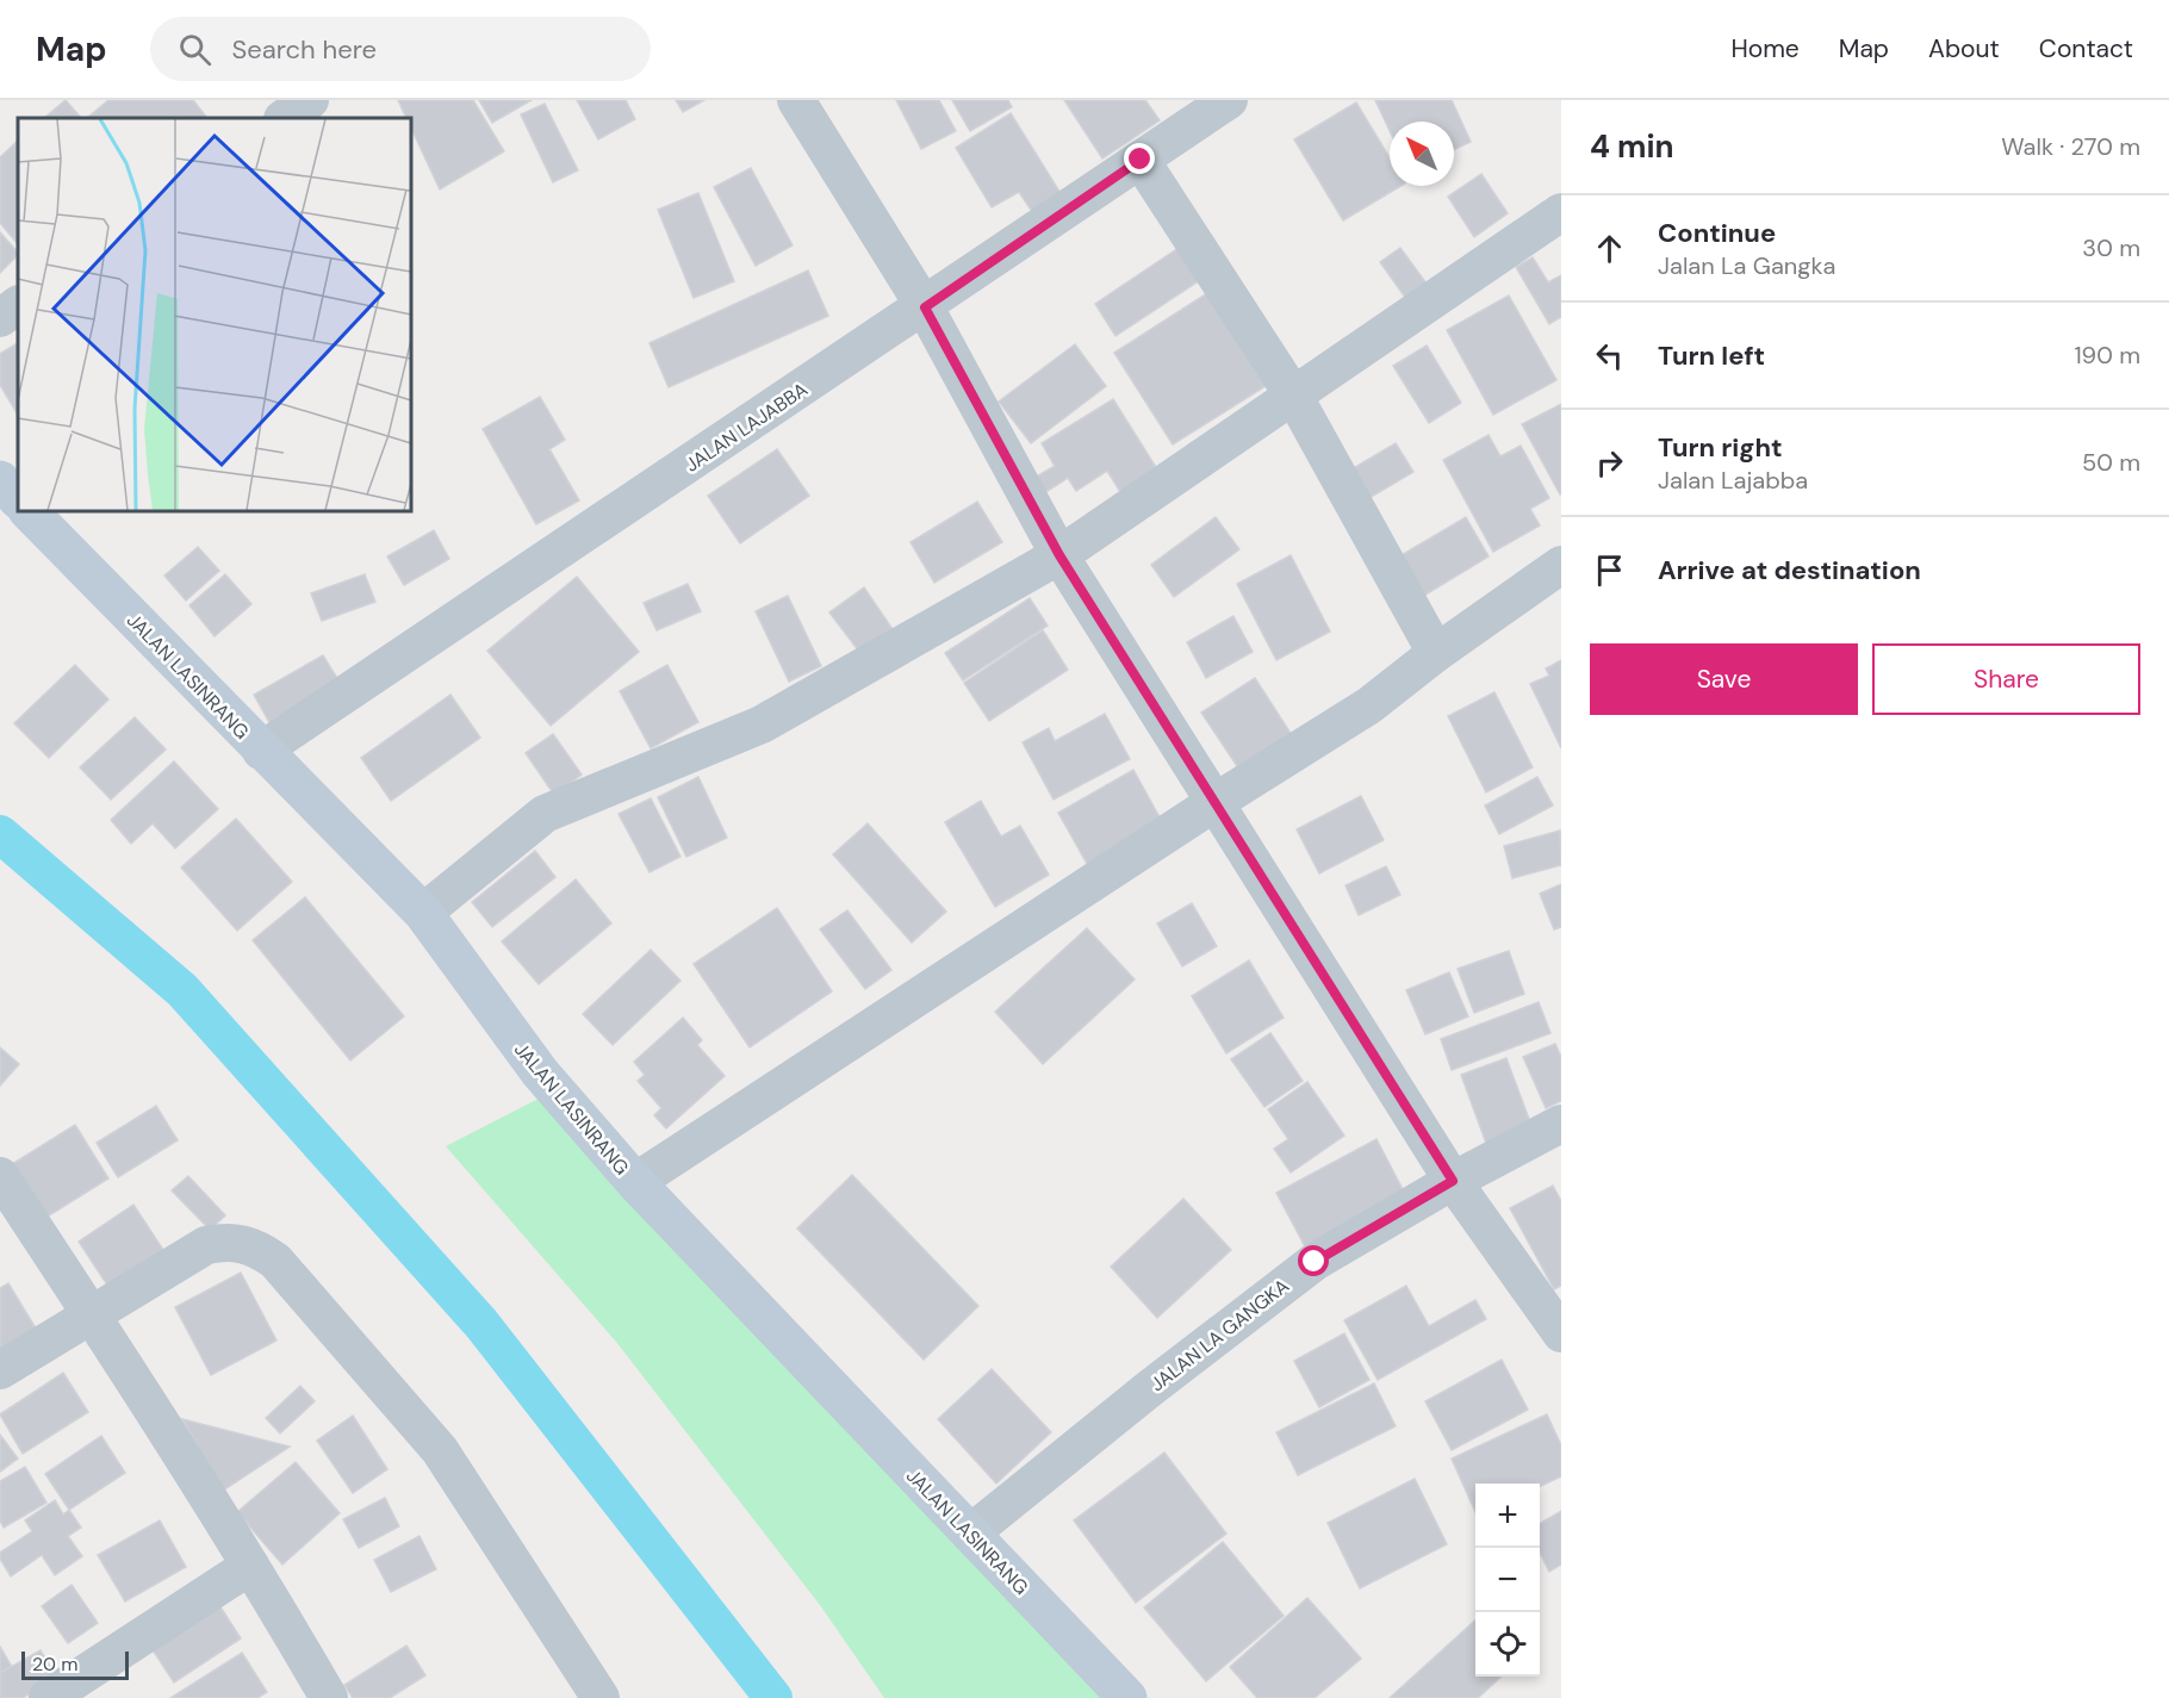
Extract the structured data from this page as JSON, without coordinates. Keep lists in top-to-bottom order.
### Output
{
  "streets": {
    "street": ["JALAN LAJABBA", "JALAN LASINRANG", "JALAN LA GANGKA"]
  },
  "crossings": [
    ["JALAN LAJABBA", "JALAN LASINRANG"],
    ["JALAN LASINRANG", "JALAN LA GANGKA"]
  ],
  "scale_bar": "20 m",
  "north": "top left",
  "page": {
    "header": "Map",
    "search": "Search here",
    "nav": [
      "Home",
      "Map",
      "About",
      "Contact"
    ],
    "heading": ["4 min", "Walk · 270 m"],
    "list": [
      ["Continue", "Jalan La Gangka", "30 m"],
      ["Turn left", "190 m"],
      ["Turn right", "Jalan Lajabba", "50 m"],
      "Arrive at destination"
    ],
    "buttons": ["Save", "Share"],
    "map_buttons": ["+", "−"],
    "scale": "20 m"
  }
}
